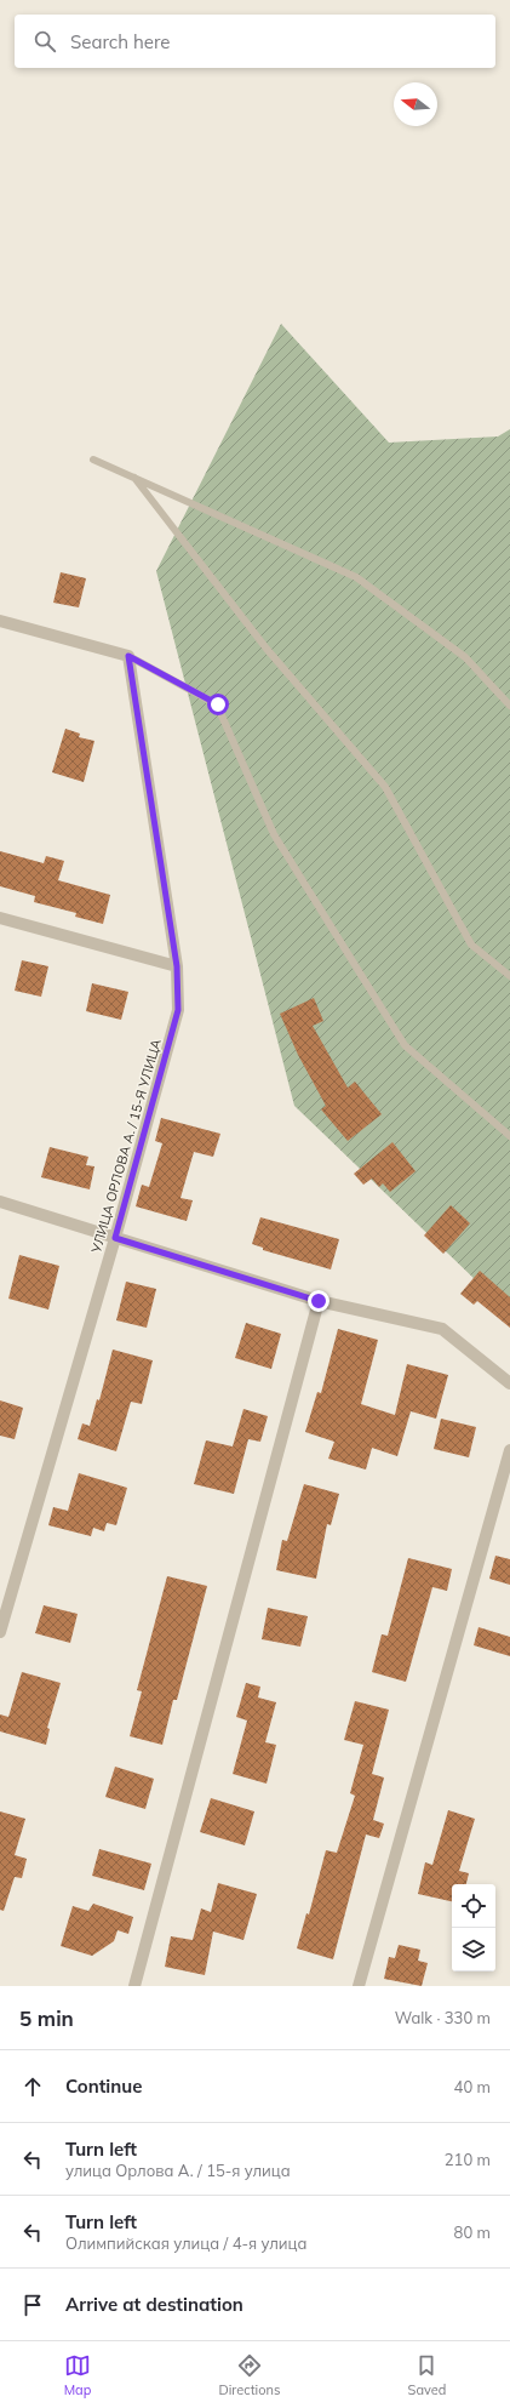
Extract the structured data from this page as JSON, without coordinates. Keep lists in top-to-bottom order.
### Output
{
  "streets": {
    "street": ["УЛИЦА ОРЛОВА А. / 15-Я УЛИЦА"]
  },
  "north": "left",
  "page": {
    "search": "Search here",
    "heading": ["5 min", "Walk · 330 m"],
    "list": [
      ["Continue", "40 m"],
      ["Turn left", "улица Орлова А. / 15-я улица", "210 m"],
      ["Turn left", "Олимпийская улица / 4-я улица", "80 m"],
      "Arrive at destination"
    ],
    "nav": ["Map", "Directions", "Saved"]
  }
}
